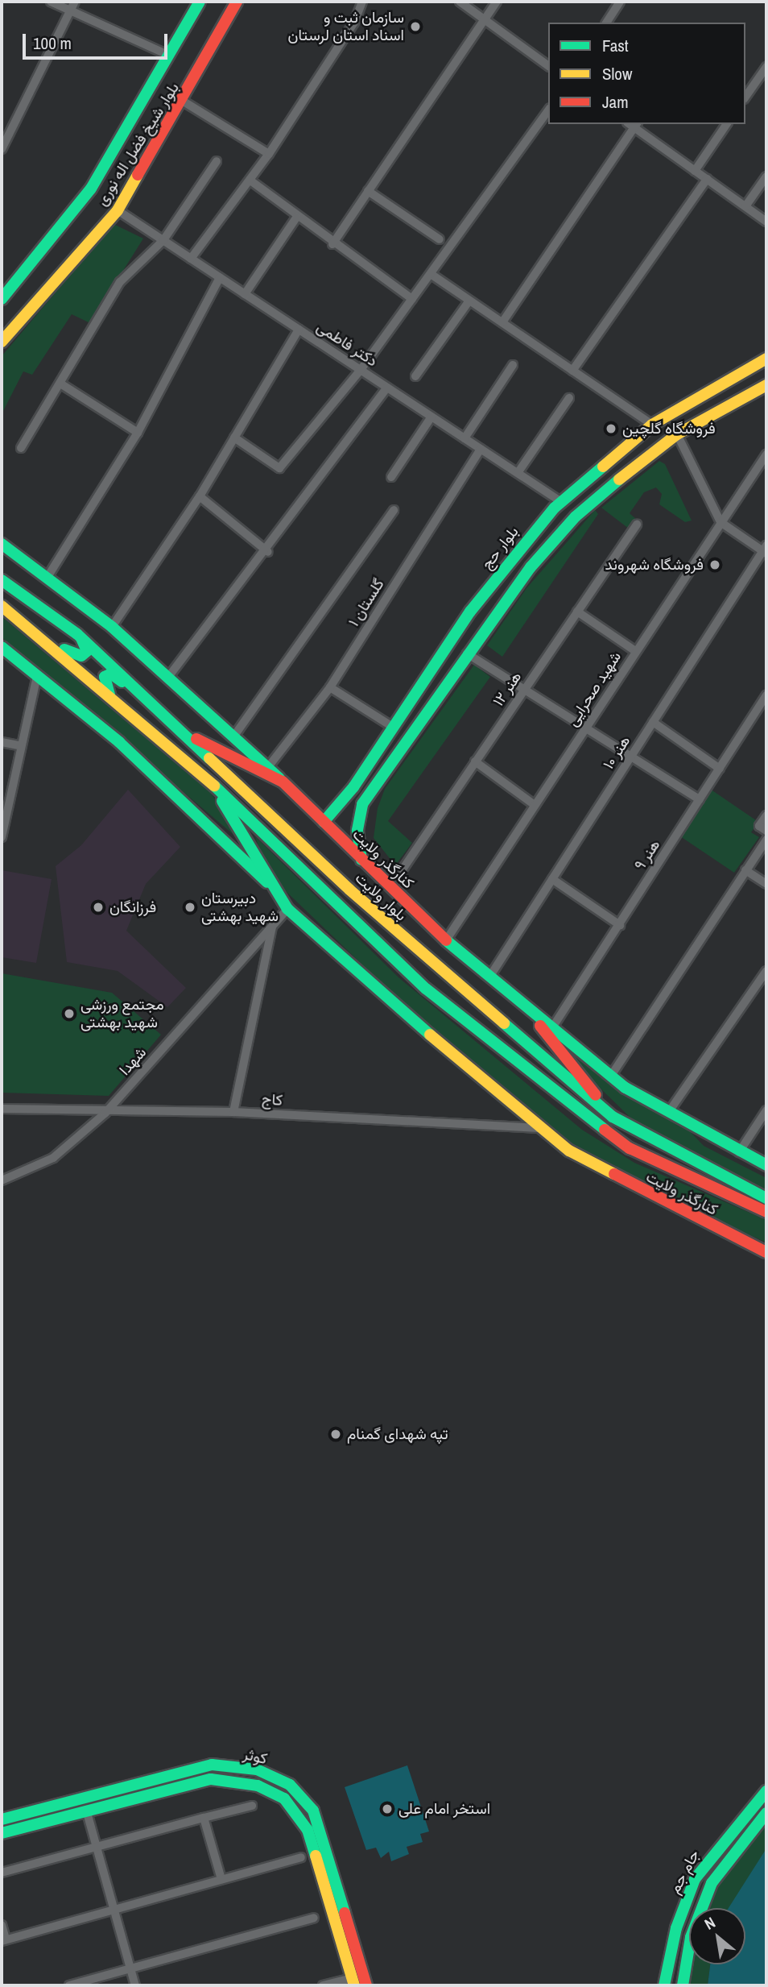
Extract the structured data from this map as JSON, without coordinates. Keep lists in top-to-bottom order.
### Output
{
  "streets": {
    "main road": [
      "بلوار شیخ فضل اله نوری",
      "بلوار حج",
      "کنارگذر ولایت",
      "بلوار ولایت",
      "کوثر",
      "جام جم"
    ],
    "street": [
      "دکتر فاطمی",
      "گلستان ۱",
      "هنر ۱۲",
      "شهید صحرایی",
      "هنر ۱۰",
      "هنر ۹",
      "شهدا",
      "کاج"
    ]
  },
  "crossings": [
    ["بلوار شیخ فضل اله نوری", "دکتر فاطمی"],
    ["دکتر فاطمی", "بلوار حج"],
    ["دکتر فاطمی", "گلستان ۱"],
    ["بلوار حج", "کنارگذر ولایت"],
    ["گلستان ۱", "کنارگذر ولایت"],
    ["شهید صحرایی", "کنارگذر ولایت"],
    ["هنر ۱۰", "کنارگذر ولایت"],
    ["هنر ۹", "کنارگذر ولایت"],
    ["کنارگذر ولایت", "شهدا"],
    ["کنارگذر ولایت", "کاج"],
    ["شهدا", "کاج"]
  ],
  "places": [
    "سازمان ثبت و اسناد استان لرستان",
    "فروشگاه گلچین",
    "فروشگاه شهروند",
    "فرزانگان",
    "دبیرستان شهید بهشتی",
    "مجتمع ورزشی شهید بهشتی",
    "تپه شهدای گمنام",
    "استخر امام علی"
  ],
  "legend": ["Fast", "Slow", "Jam"],
  "scale_bar": "100 m",
  "north": "top left"
}
